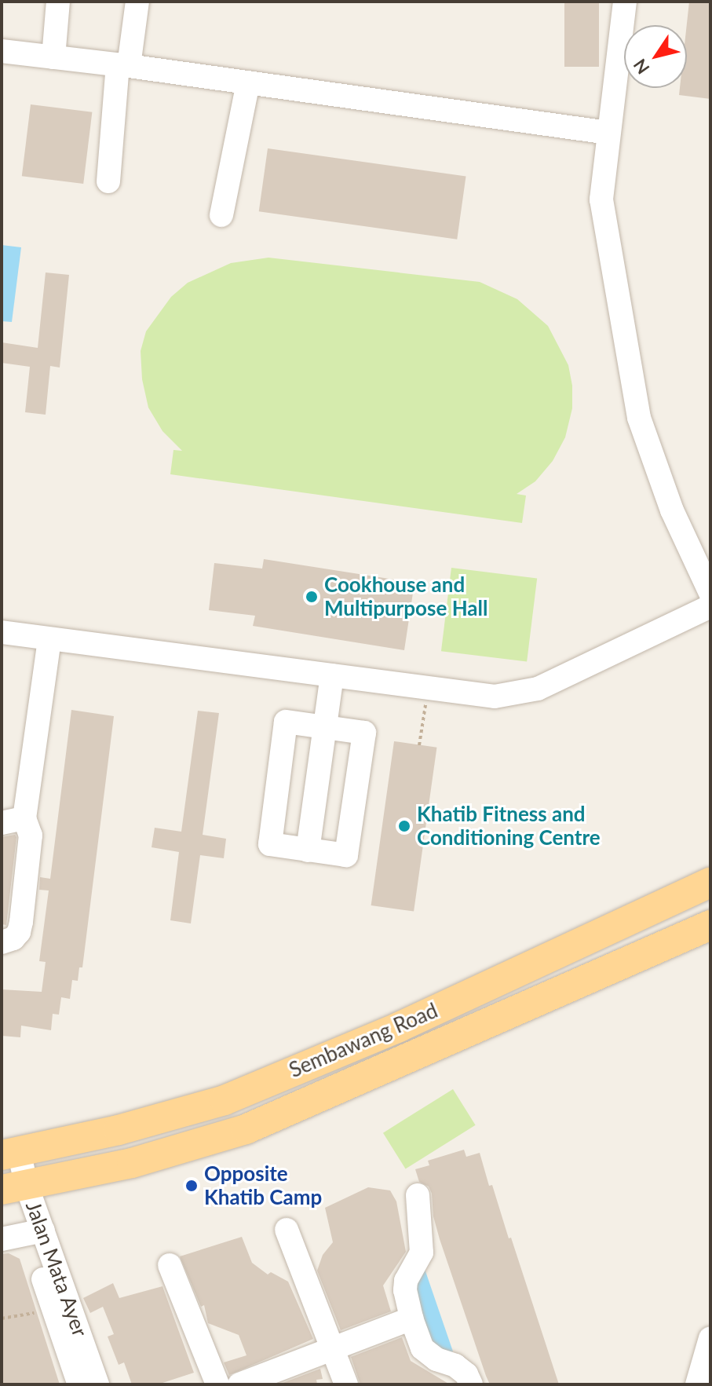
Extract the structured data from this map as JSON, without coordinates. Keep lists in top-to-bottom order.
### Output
{
  "streets": {
    "main road": ["Sembawang Road"],
    "street": ["Jalan Mata Ayer"]
  },
  "crossings": [
    ["Sembawang Road", "Jalan Mata Ayer"]
  ],
  "places": ["Cookhouse and Multipurpose Hall", "Khatib Fitness and Conditioning Centre", "Opposite Khatib Camp"],
  "north": "bottom left"
}
